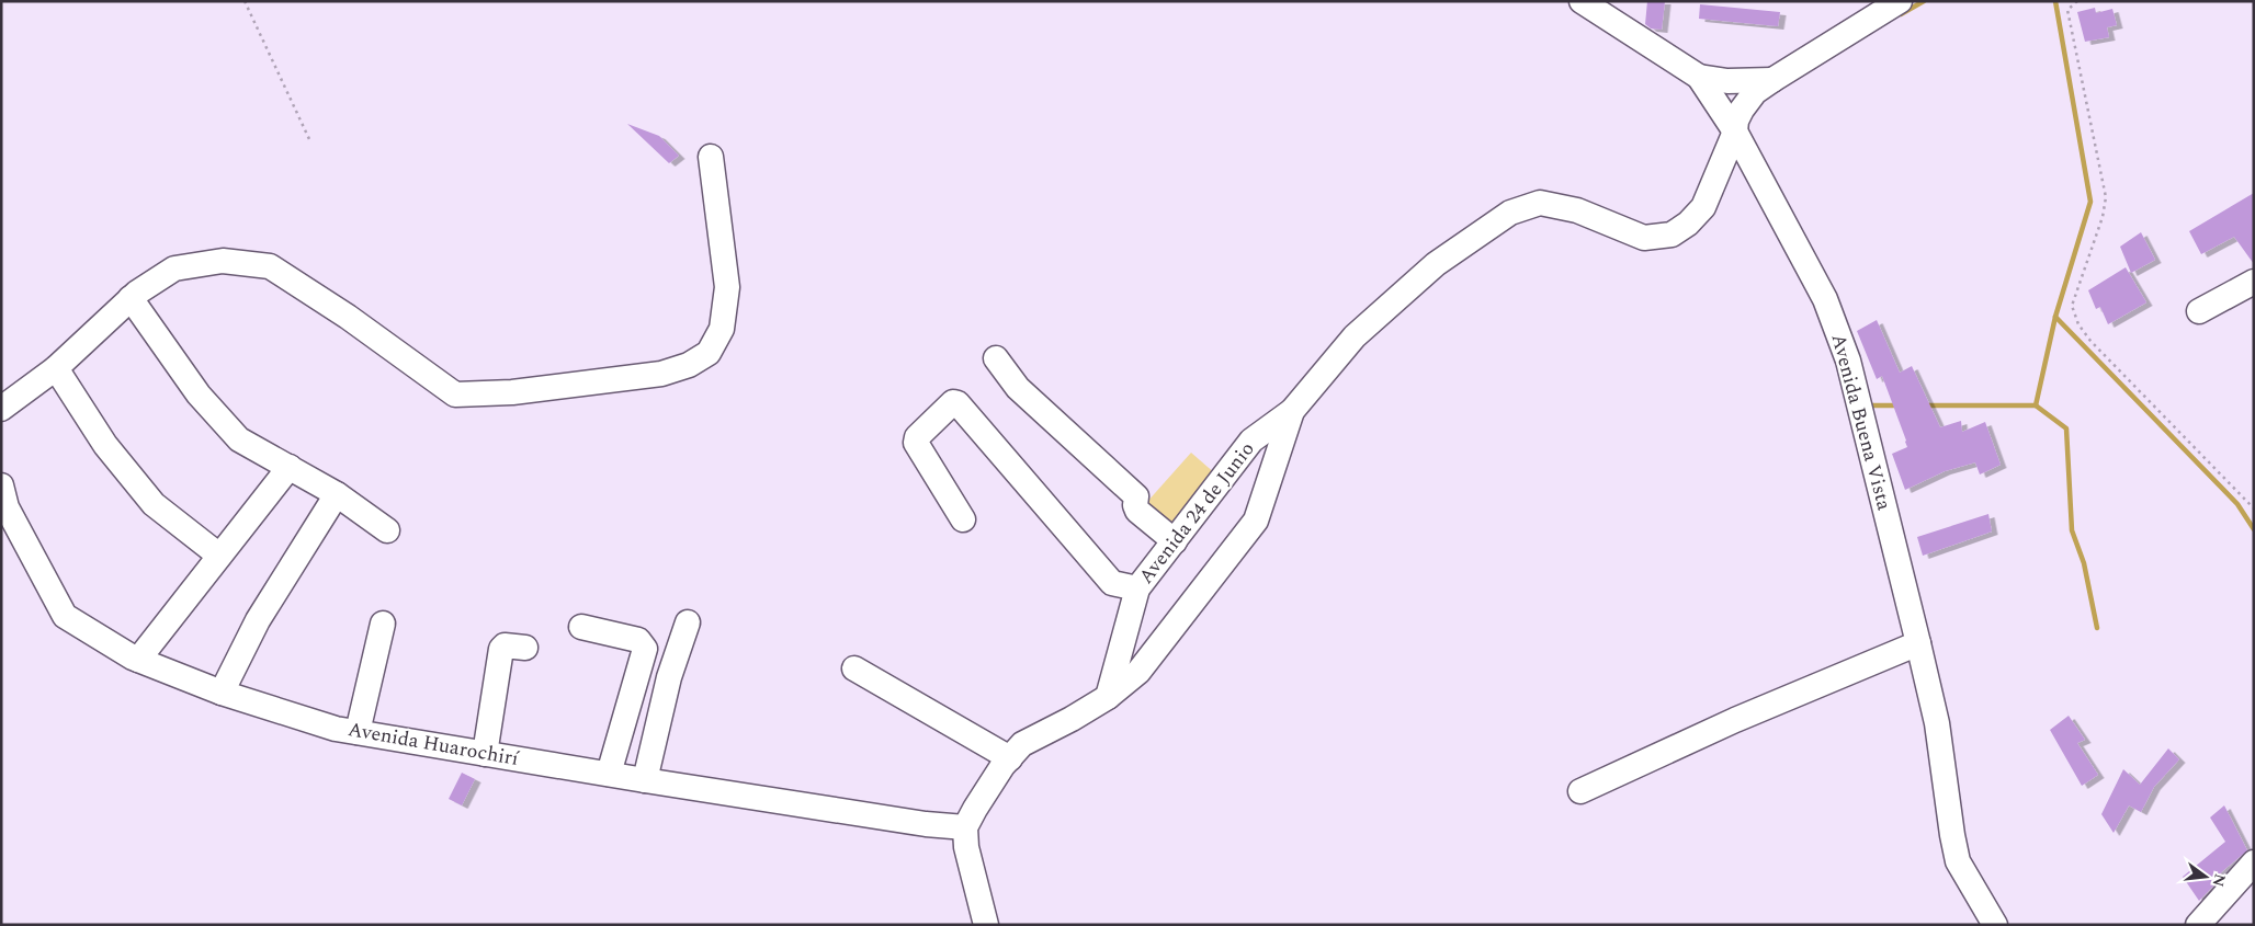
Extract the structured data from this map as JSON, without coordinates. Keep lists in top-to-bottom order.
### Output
{
  "streets": {
    "street": ["Avenida Buena Vista", "Avenida 24 de Junio", "Avenida Huarochirí"]
  },
  "crossings": [
    ["Avenida Buena Vista", "Avenida 24 de Junio"],
    ["Avenida 24 de Junio", "Avenida Huarochirí"]
  ],
  "north": "right"
}
